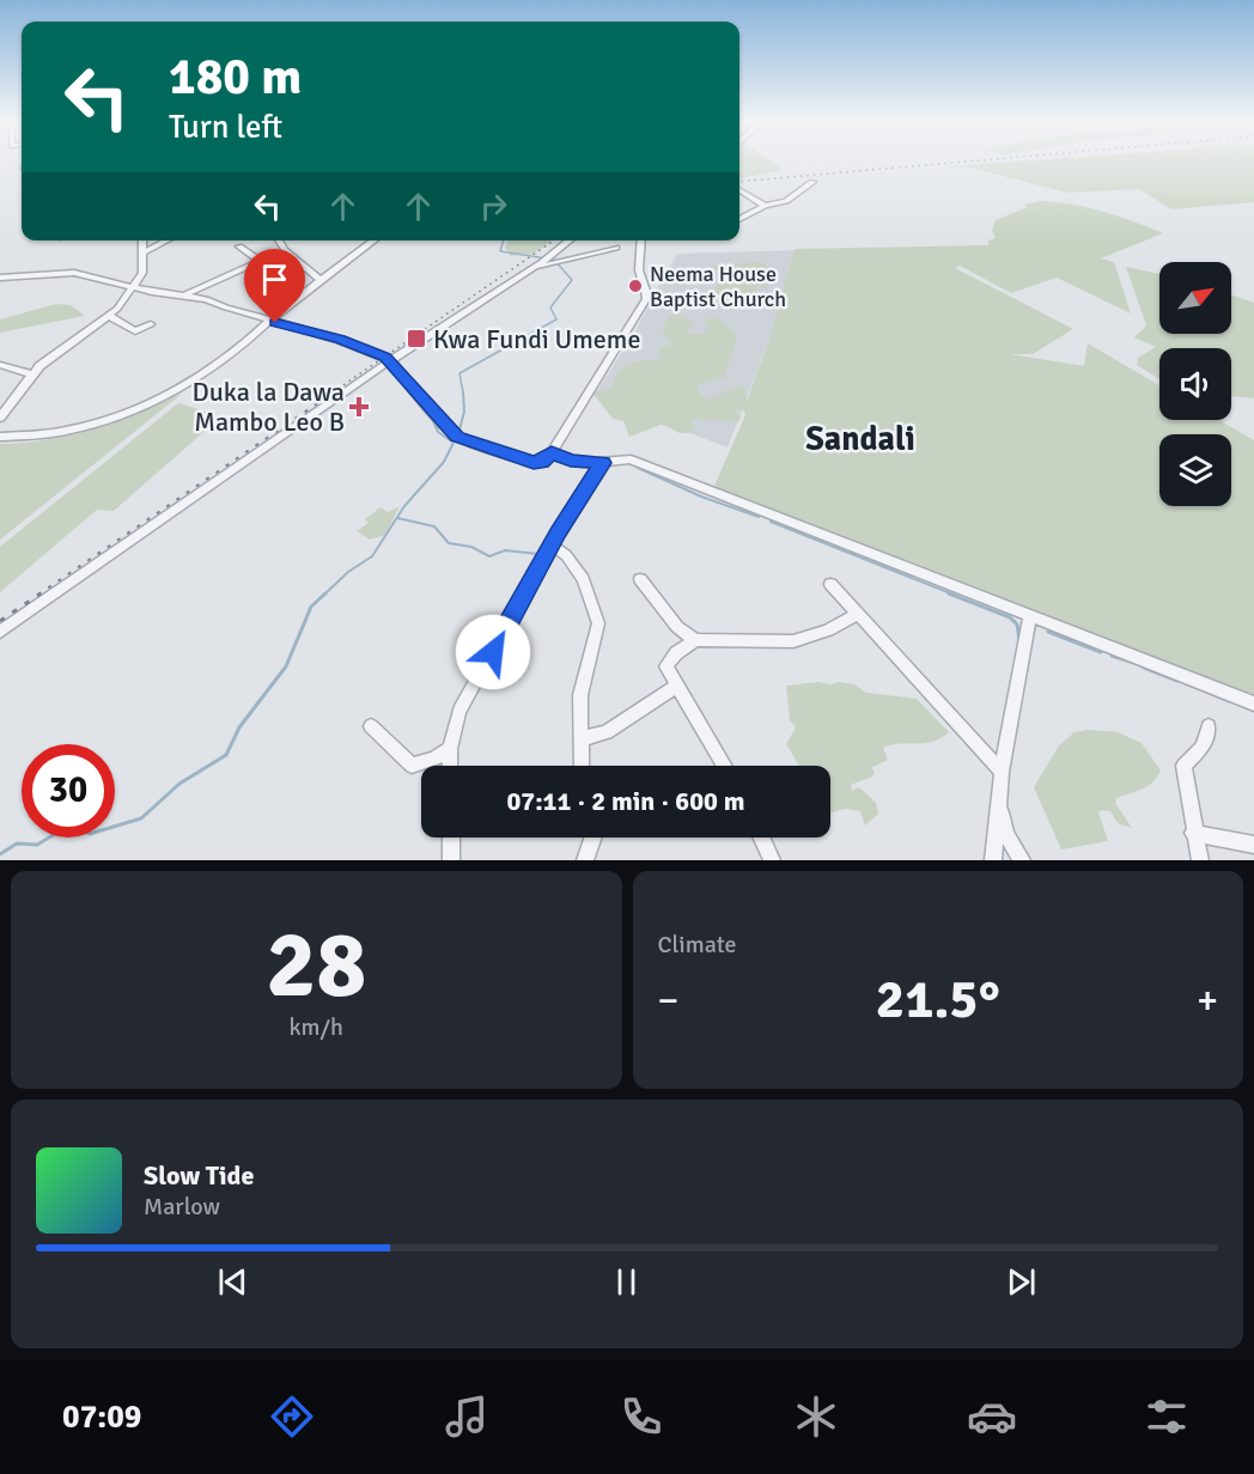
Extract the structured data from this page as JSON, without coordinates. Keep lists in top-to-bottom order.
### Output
{
  "districts": ["Sandali"],
  "places": {
    "other": ["Neema House Baptist Church"],
    "transit": ["Kwa Fundi Umeme"],
    "health": ["Duka la Dawa Mambo Leo B"]
  },
  "north": "top right",
  "page": {
    "turn": ["180 m", "Turn left"],
    "limit": "30",
    "trip": "07:11 · 2 min · 600 m",
    "tile": [
      ["28", "km/h"],
      "Climate"
    ],
    "heat": ["−", "21.5°", "+"],
    "song": ["Slow Tide", "Marlow"],
    "tabs": "07:09"
  }
}
